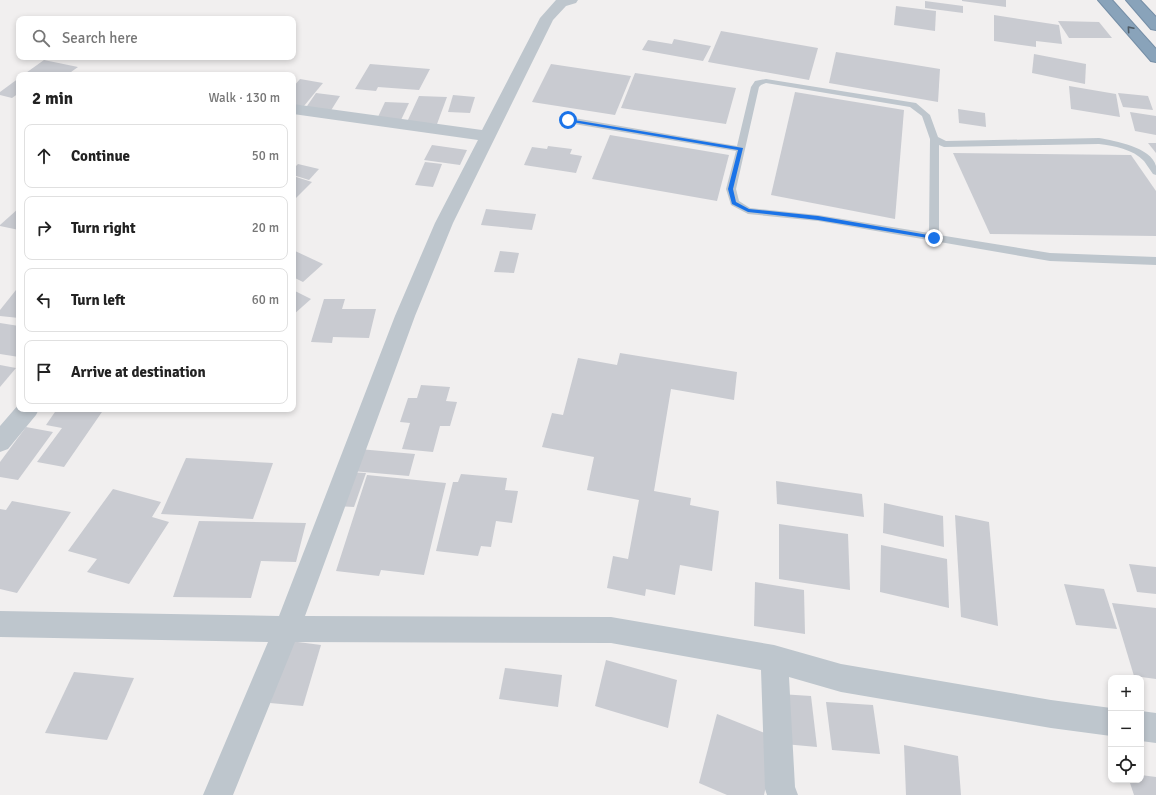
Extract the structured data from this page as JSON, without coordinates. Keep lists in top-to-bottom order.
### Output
{
  "page": {
    "search": "Search here",
    "heading": ["2 min", "Walk · 130 m"],
    "list": [
      ["Continue", "50 m"],
      ["Turn right", "20 m"],
      ["Turn left", "60 m"],
      "Arrive at destination"
    ],
    "map_buttons": ["+", "−"]
  }
}
